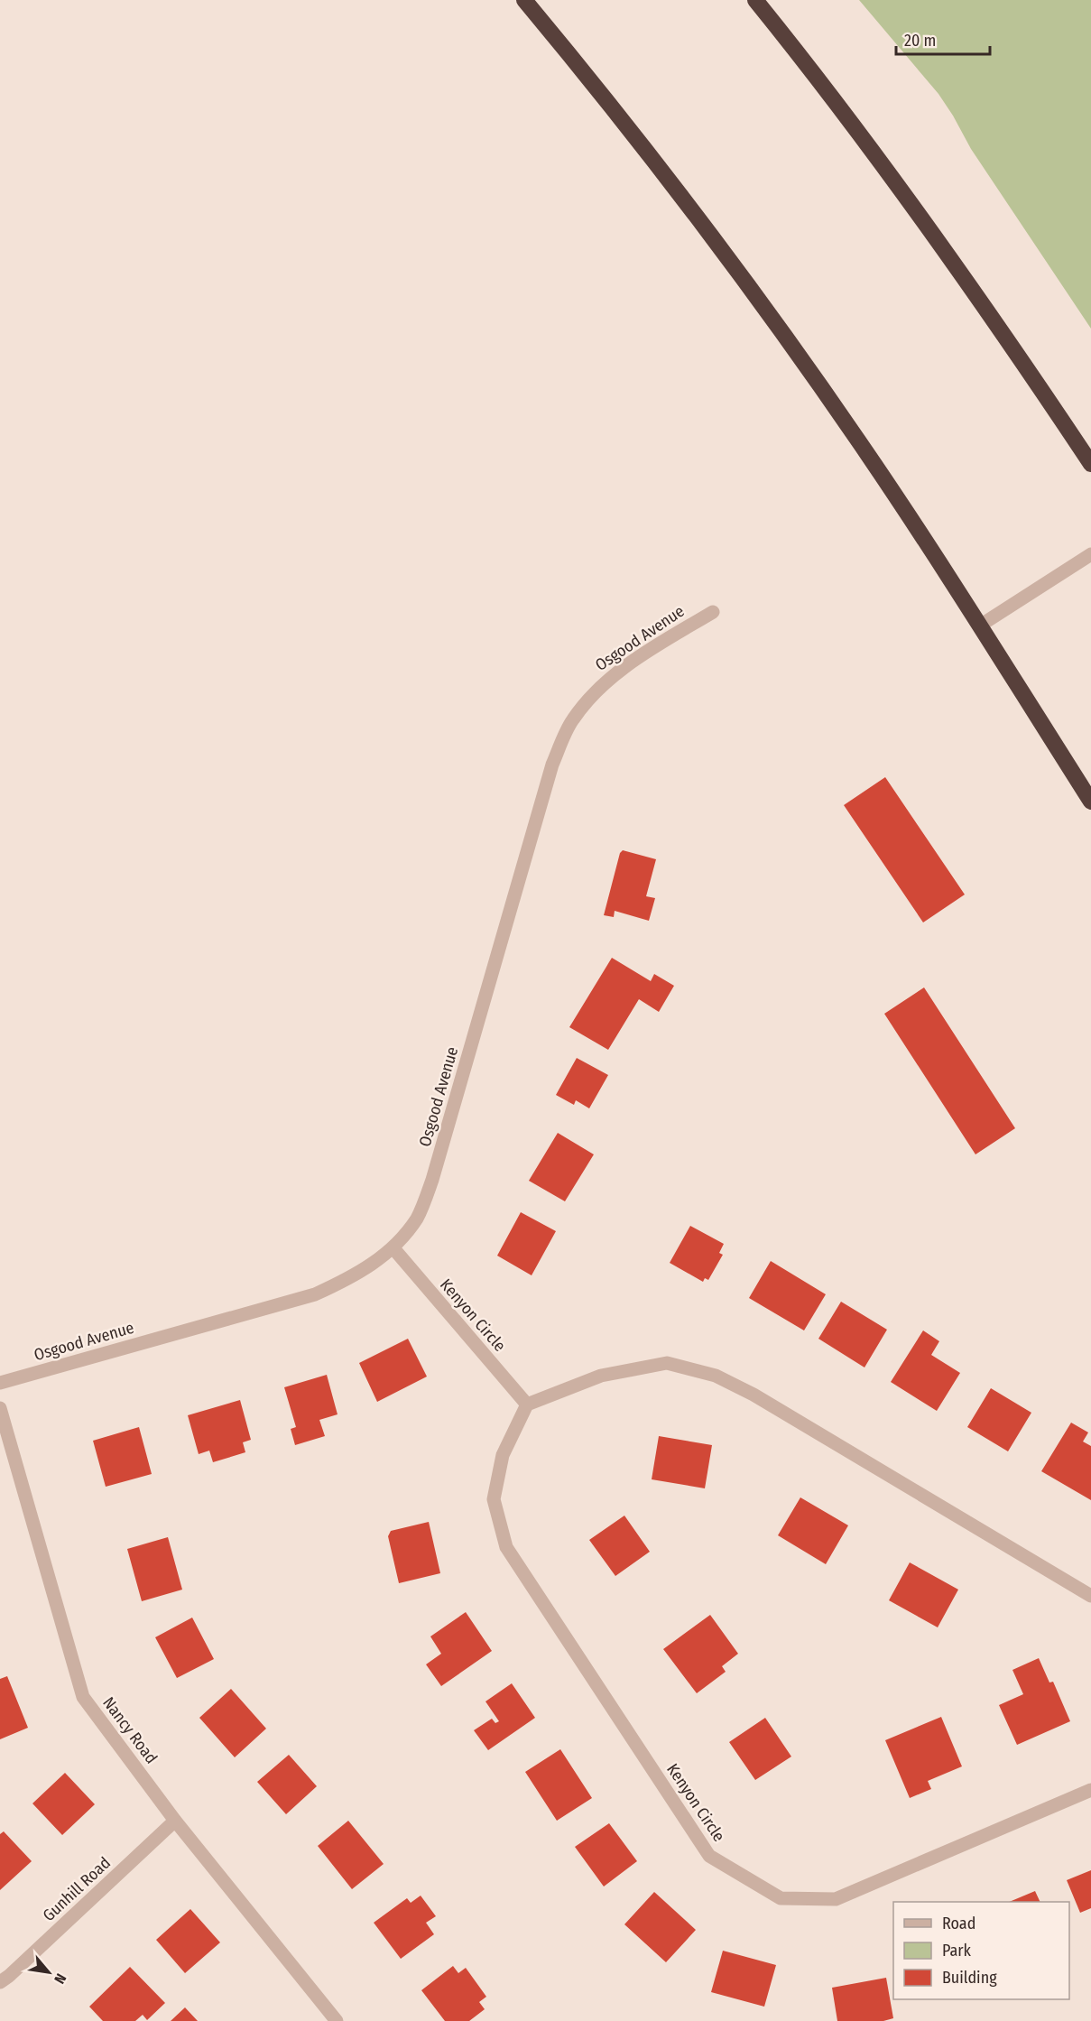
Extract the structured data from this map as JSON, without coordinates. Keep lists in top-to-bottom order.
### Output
{
  "streets": {
    "street": [
      "Osgood Avenue",
      "Kenyon Circle",
      "Nancy Road",
      "Gunhill Road"
    ]
  },
  "crossings": [
    ["Osgood Avenue", "Kenyon Circle"],
    ["Nancy Road", "Gunhill Road"]
  ],
  "legend": ["Road", "Park", "Building"],
  "scale_bar": "20 m",
  "north": "bottom right"
}
